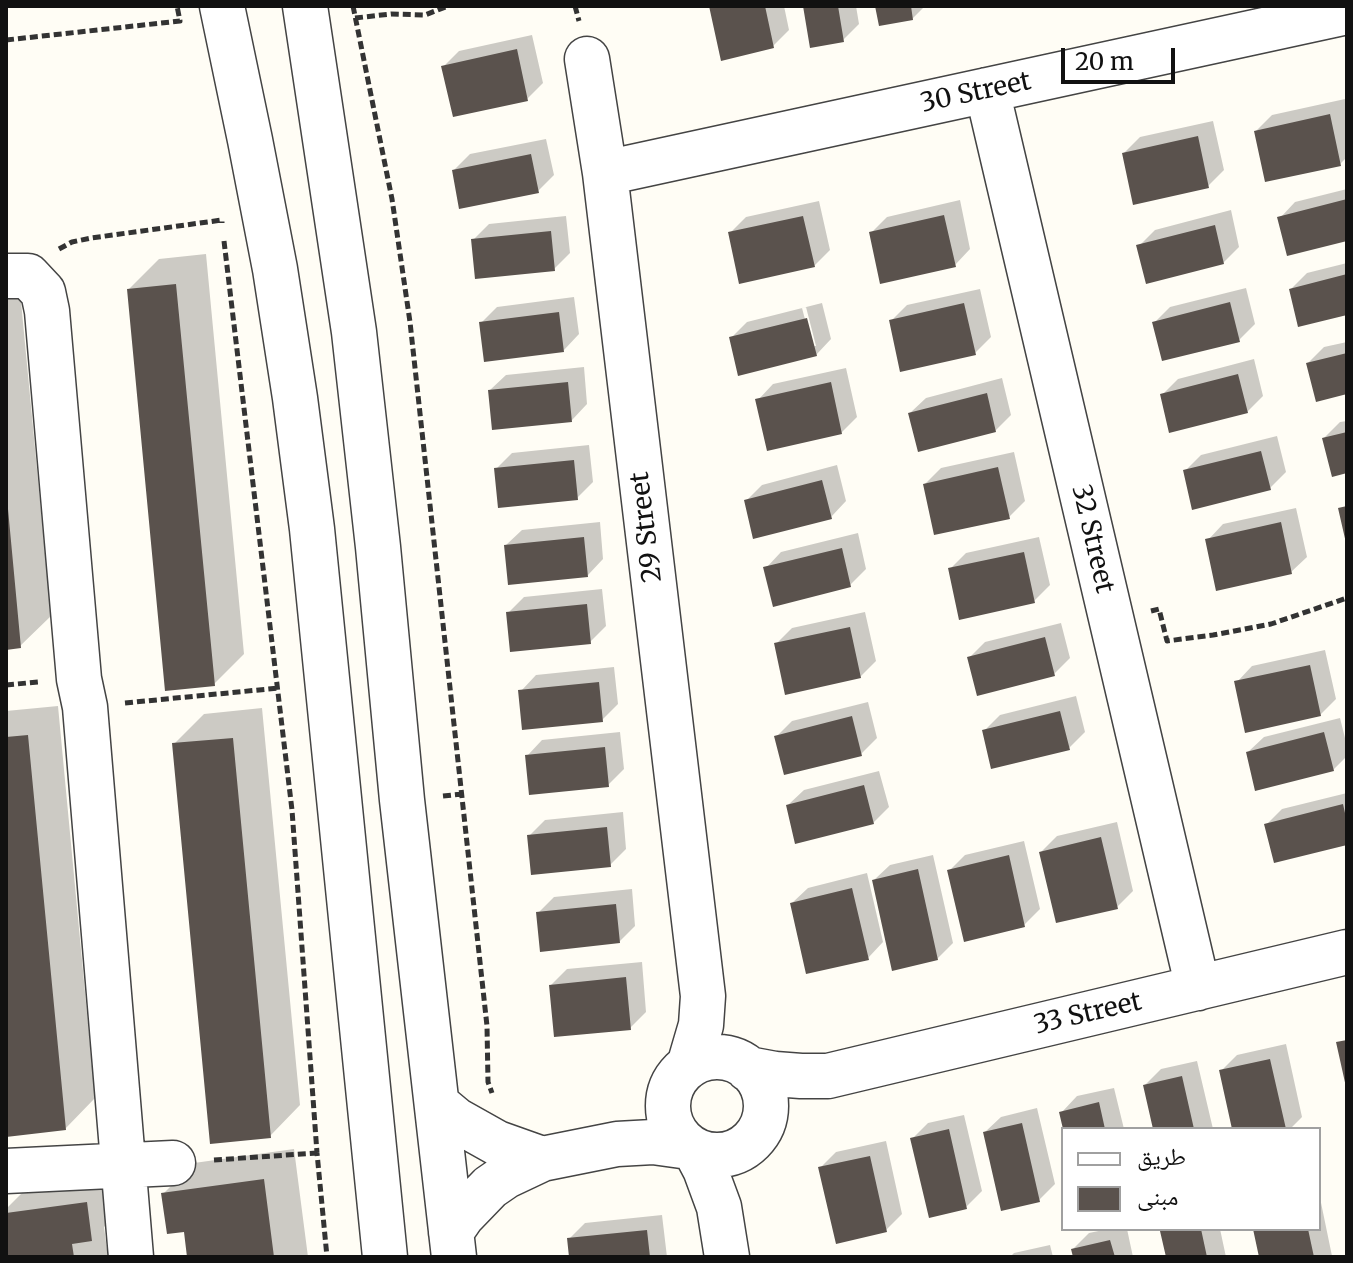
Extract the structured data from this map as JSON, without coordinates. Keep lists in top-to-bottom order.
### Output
{
  "streets": {
    "street": [
      "30 Street",
      "29 Street",
      "32 Street",
      "33 Street"
    ]
  },
  "crossings": [
    ["30 Street", "29 Street"],
    ["30 Street", "32 Street"],
    ["29 Street", "33 Street"],
    ["32 Street", "33 Street"]
  ],
  "legend": ["طريق", "مبنى"],
  "scale_bar": "20 m"
}
